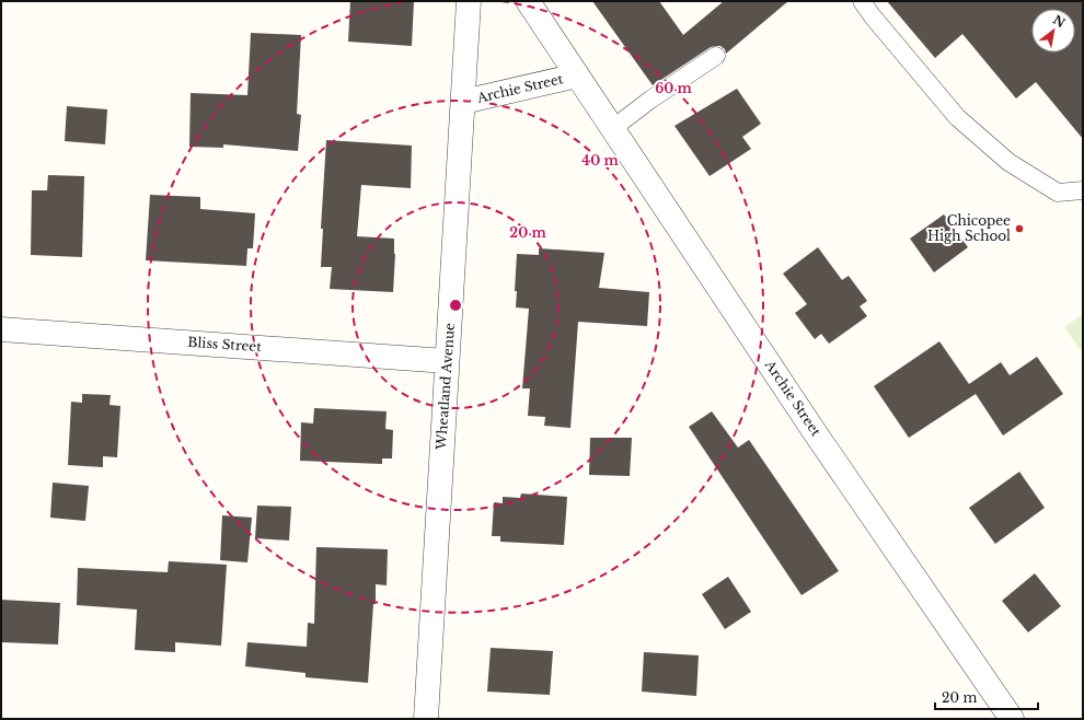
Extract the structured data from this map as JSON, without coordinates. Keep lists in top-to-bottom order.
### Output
{
  "streets": {
    "street": ["Archie Street", "Bliss Street", "Wheatland Avenue"]
  },
  "crossings": [
    ["Archie Street", "Wheatland Avenue"],
    ["Bliss Street", "Wheatland Avenue"]
  ],
  "places": ["Chicopee High School"],
  "scale_bar": "20 m",
  "north": "top right",
  "rings": ["60 m", "40 m", "20 m"]
}
